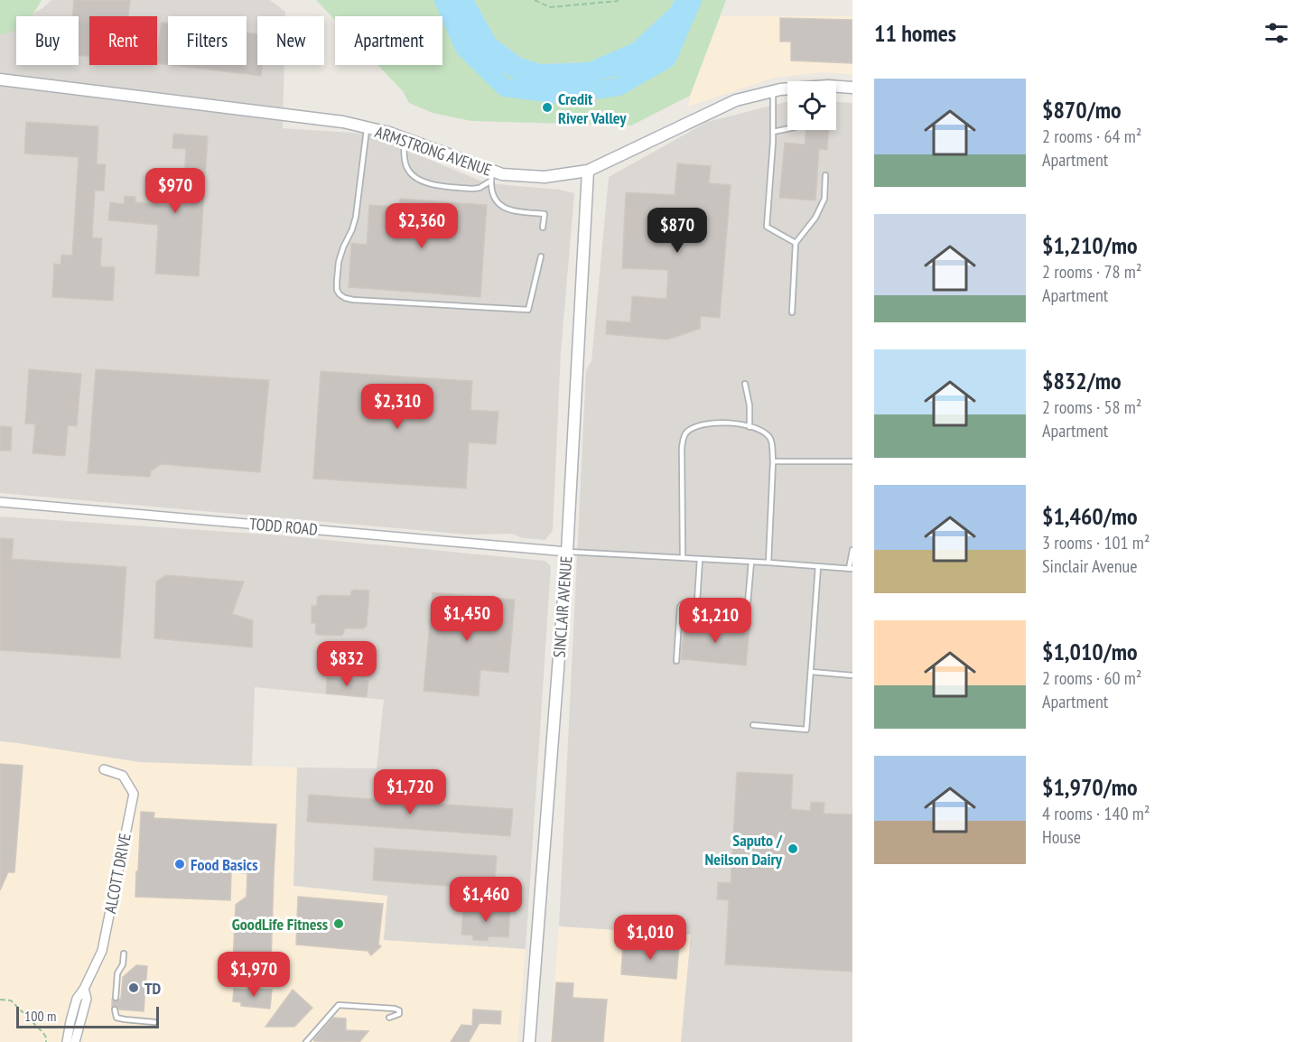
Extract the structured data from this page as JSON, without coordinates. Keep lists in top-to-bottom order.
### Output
{
  "streets": {
    "street": [
      "ARMSTRONG AVENUE",
      "TODD ROAD",
      "SINCLAIR AVENUE",
      "ALCOTT DRIVE"
    ]
  },
  "crossings": [
    ["ARMSTRONG AVENUE", "SINCLAIR AVENUE"],
    ["TODD ROAD", "SINCLAIR AVENUE"]
  ],
  "places": [
    "Credit River Valley",
    "Saputo / Neilson Dairy",
    "Food Basics",
    "GoodLife Fitness",
    "TD"
  ],
  "scale_bar": "100 m",
  "page": {
    "heading": "11 homes",
    "chip": [
      "Buy",
      "Rent",
      "Filters",
      "New",
      "Apartment"
    ],
    "list": [
      {
        "name": "$870/mo",
        "note": "2 rooms · 64 m² · Apartment"
      },
      {
        "name": "$1,210/mo",
        "note": "2 rooms · 78 m² · Apartment"
      },
      {
        "name": "$832/mo",
        "note": "2 rooms · 58 m² · Apartment"
      },
      {
        "name": "$1,460/mo",
        "note": "3 rooms · 101 m² · Sinclair Avenue"
      },
      {
        "name": "$1,010/mo",
        "note": "2 rooms · 60 m² · Apartment"
      },
      {
        "name": "$1,970/mo",
        "note": "4 rooms · 140 m² · House"
      }
    ],
    "price": [
      "$970",
      "$2,360",
      "$870",
      "$2,310",
      "$1,450",
      "$1,210",
      "$832",
      "$1,720",
      "$1,460",
      "$1,010",
      "$1,970"
    ],
    "scale": "100 m"
  }
}
